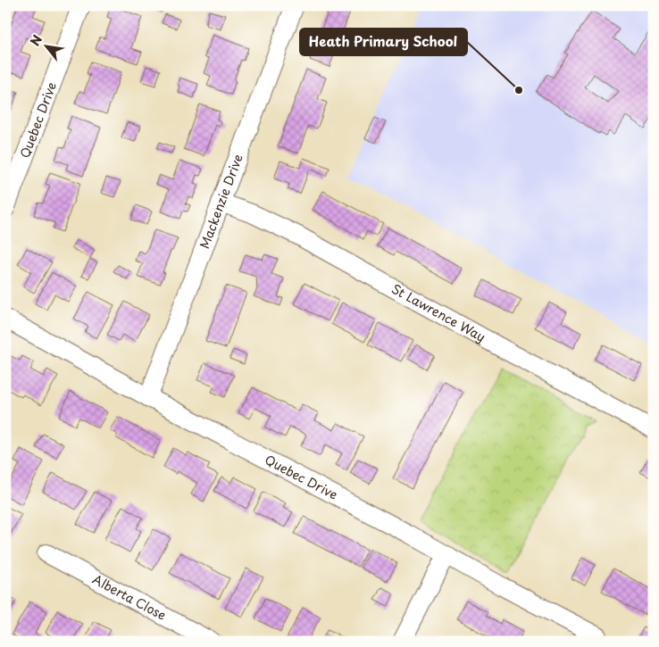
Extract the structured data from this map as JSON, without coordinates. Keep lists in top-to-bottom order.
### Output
{
  "streets": {
    "street": [
      "Quebec Drive",
      "Mackenzie Drive",
      "St Lawrence Way",
      "Alberta Close"
    ]
  },
  "crossings": [
    ["Quebec Drive", "Mackenzie Drive"],
    ["Mackenzie Drive", "St Lawrence Way"]
  ],
  "places": ["Heath Primary School"],
  "north": "top left"
}
